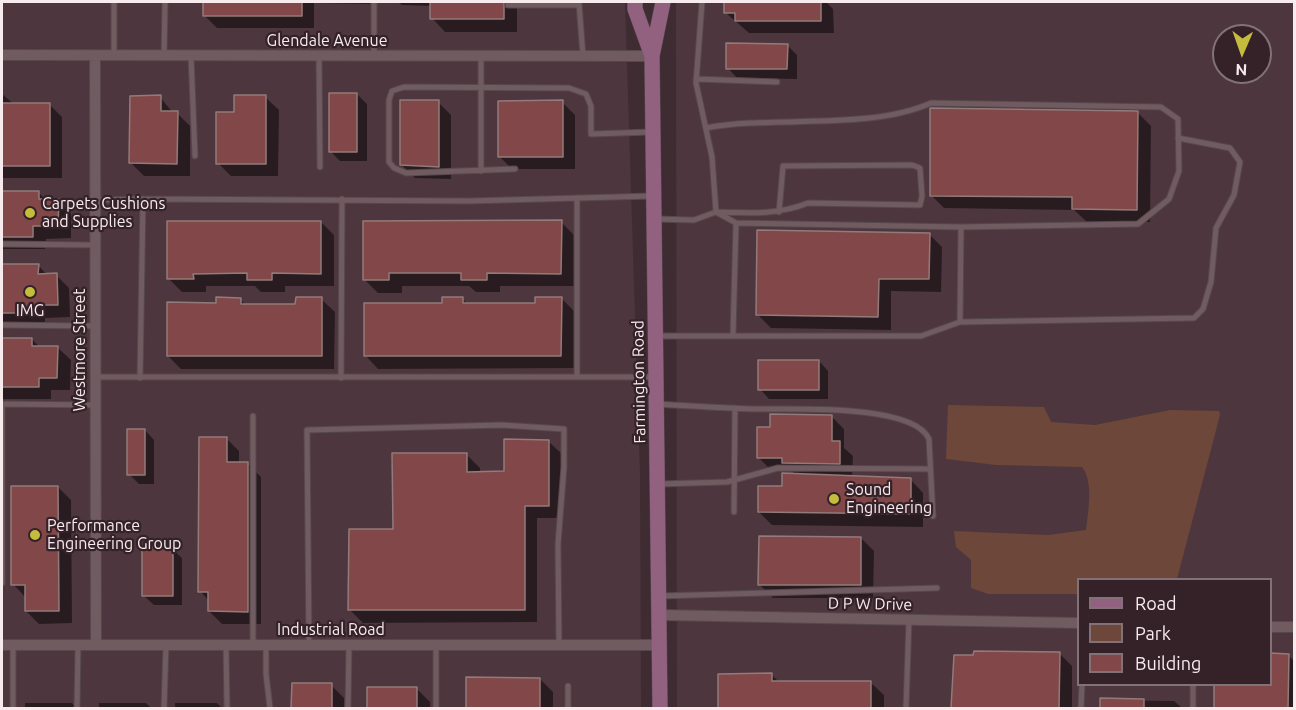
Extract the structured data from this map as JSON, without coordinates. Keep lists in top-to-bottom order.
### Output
{
  "streets": {
    "main road": ["Farmington Road"],
    "street": [
      "Glendale Avenue",
      "Westmore Street",
      "D P W Drive",
      "Industrial Road"
    ]
  },
  "crossings": [
    ["Glendale Avenue", "Westmore Street"],
    ["Glendale Avenue", "Farmington Road"],
    ["Westmore Street", "Industrial Road"],
    ["Farmington Road", "D P W Drive"],
    ["Farmington Road", "Industrial Road"]
  ],
  "places": [
    "Carpets Cushions and Supplies",
    "IMG",
    "Sound Engineering",
    "Performance Engineering Group"
  ],
  "legend": ["Road", "Park", "Building"],
  "north": "bottom"
}
